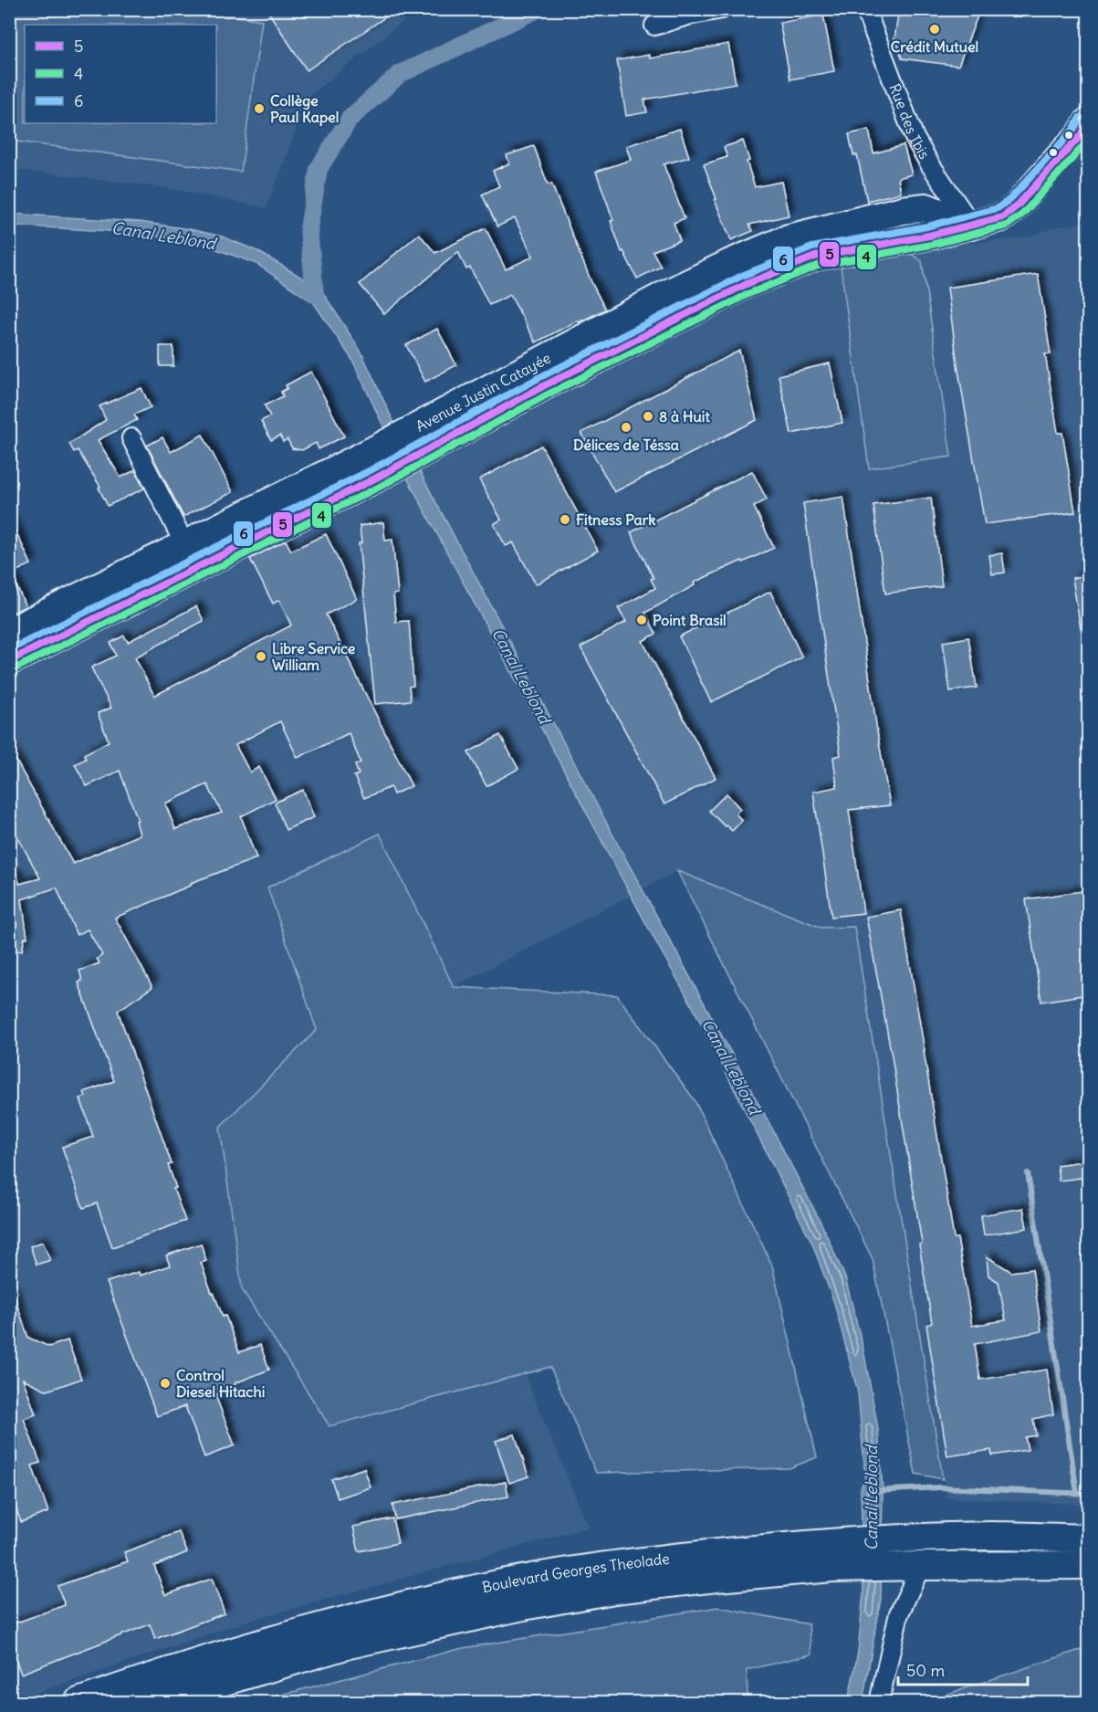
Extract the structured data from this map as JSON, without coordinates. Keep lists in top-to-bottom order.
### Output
{
  "streets": {
    "main road": ["Avenue Justin Catayée", "Boulevard Georges Theolade"],
    "street": ["Rue des Ibis"]
  },
  "crossings": [
    ["Rue des Ibis", "Avenue Justin Catayée"]
  ],
  "water": ["Canal Leblond"],
  "places": [
    "Crédit Mutuel",
    "Collège Paul Kapel",
    "8 à Huit",
    "Délices de Téssa",
    "Fitness Park",
    "Point Brasil",
    "Libre Service William",
    "Control Diesel Hitachi"
  ],
  "lines": ["transit line 6", "transit line 5", "transit line 4"],
  "legend": ["5", "4", "6"],
  "scale_bar": "50 m"
}
